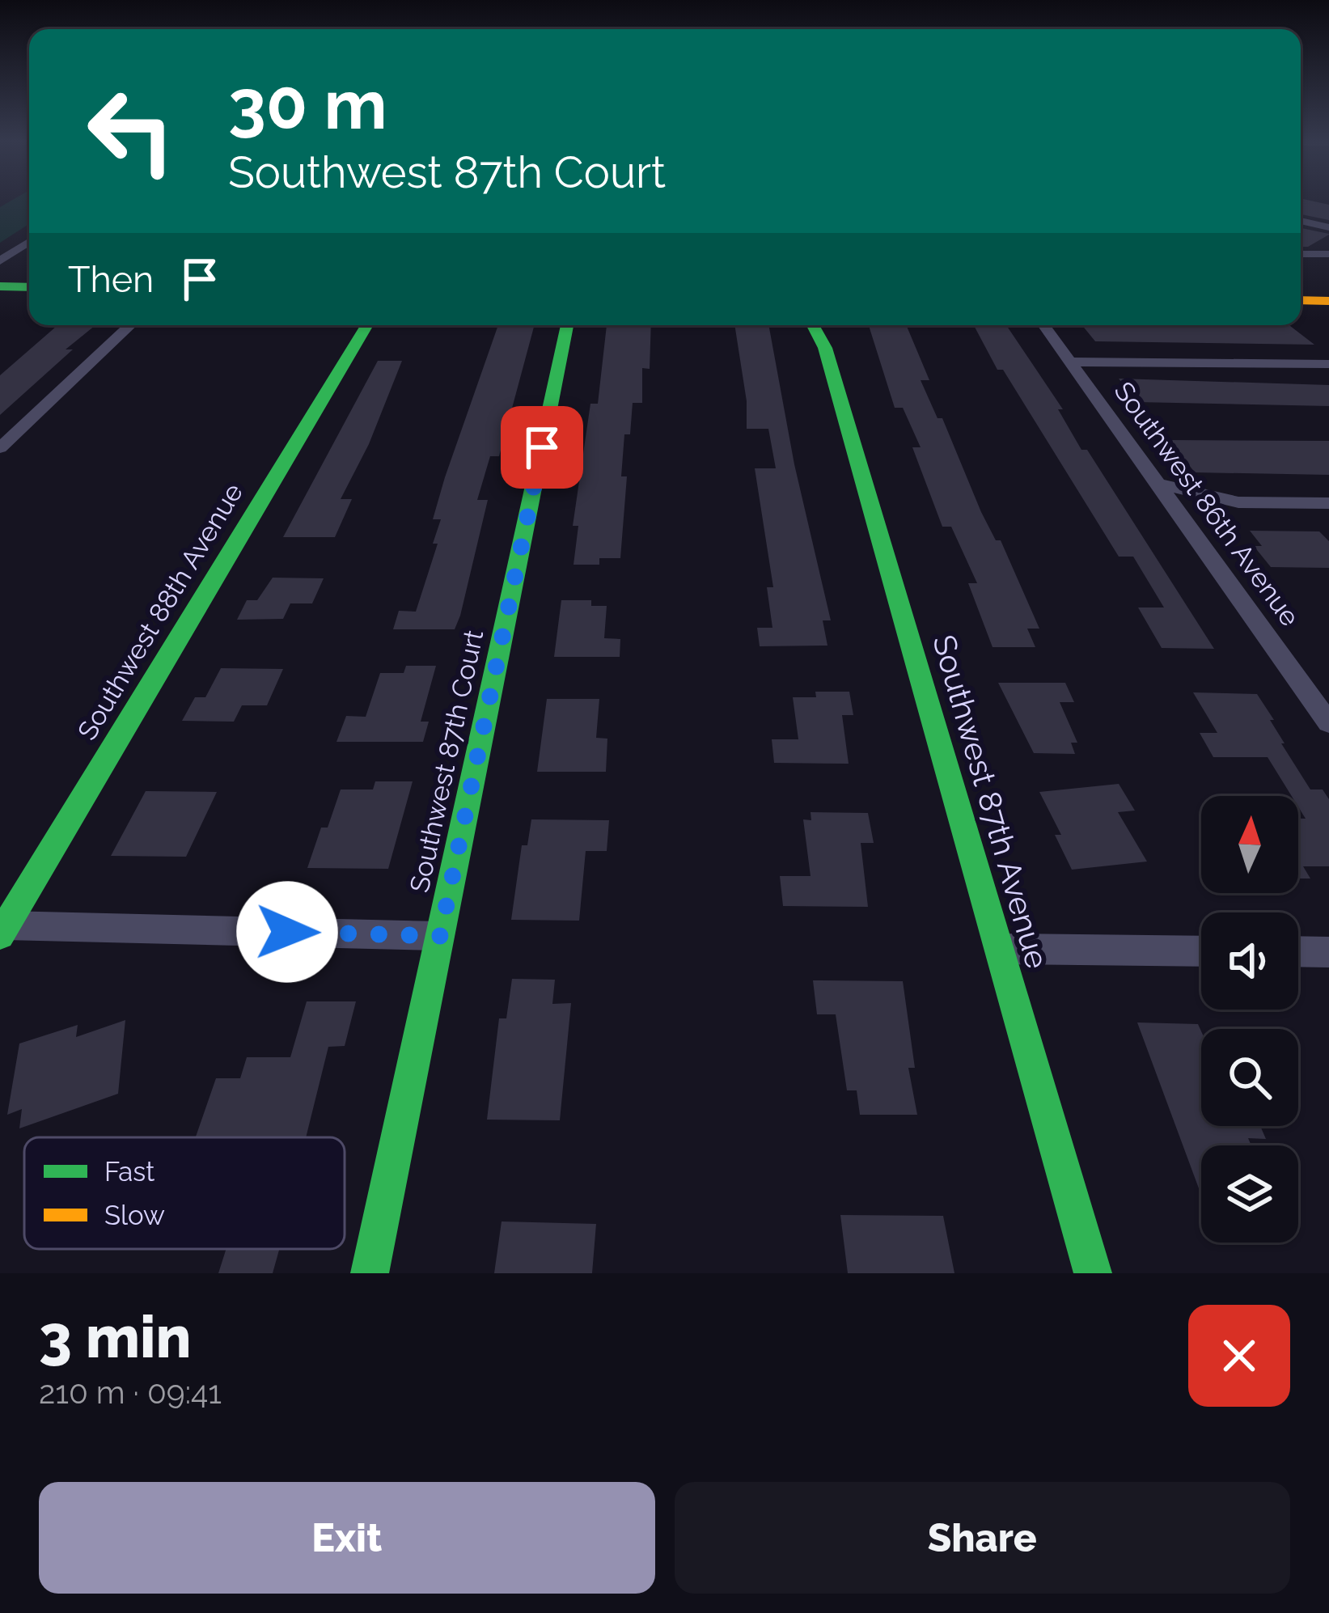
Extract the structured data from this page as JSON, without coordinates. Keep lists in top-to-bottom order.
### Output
{
  "streets": {
    "street": [
      "Southwest 86th Avenue",
      "Southwest 88th Avenue",
      "Southwest 87th Court",
      "Southwest 87th Avenue"
    ]
  },
  "legend": ["Fast", "Slow"],
  "north": "top",
  "page": {
    "turn": ["30 m", "Southwest 87th Court"],
    "then": "Then",
    "heading": ["3 min", "210 m · 09:41"],
    "buttons": ["Exit", "Share"]
  }
}
